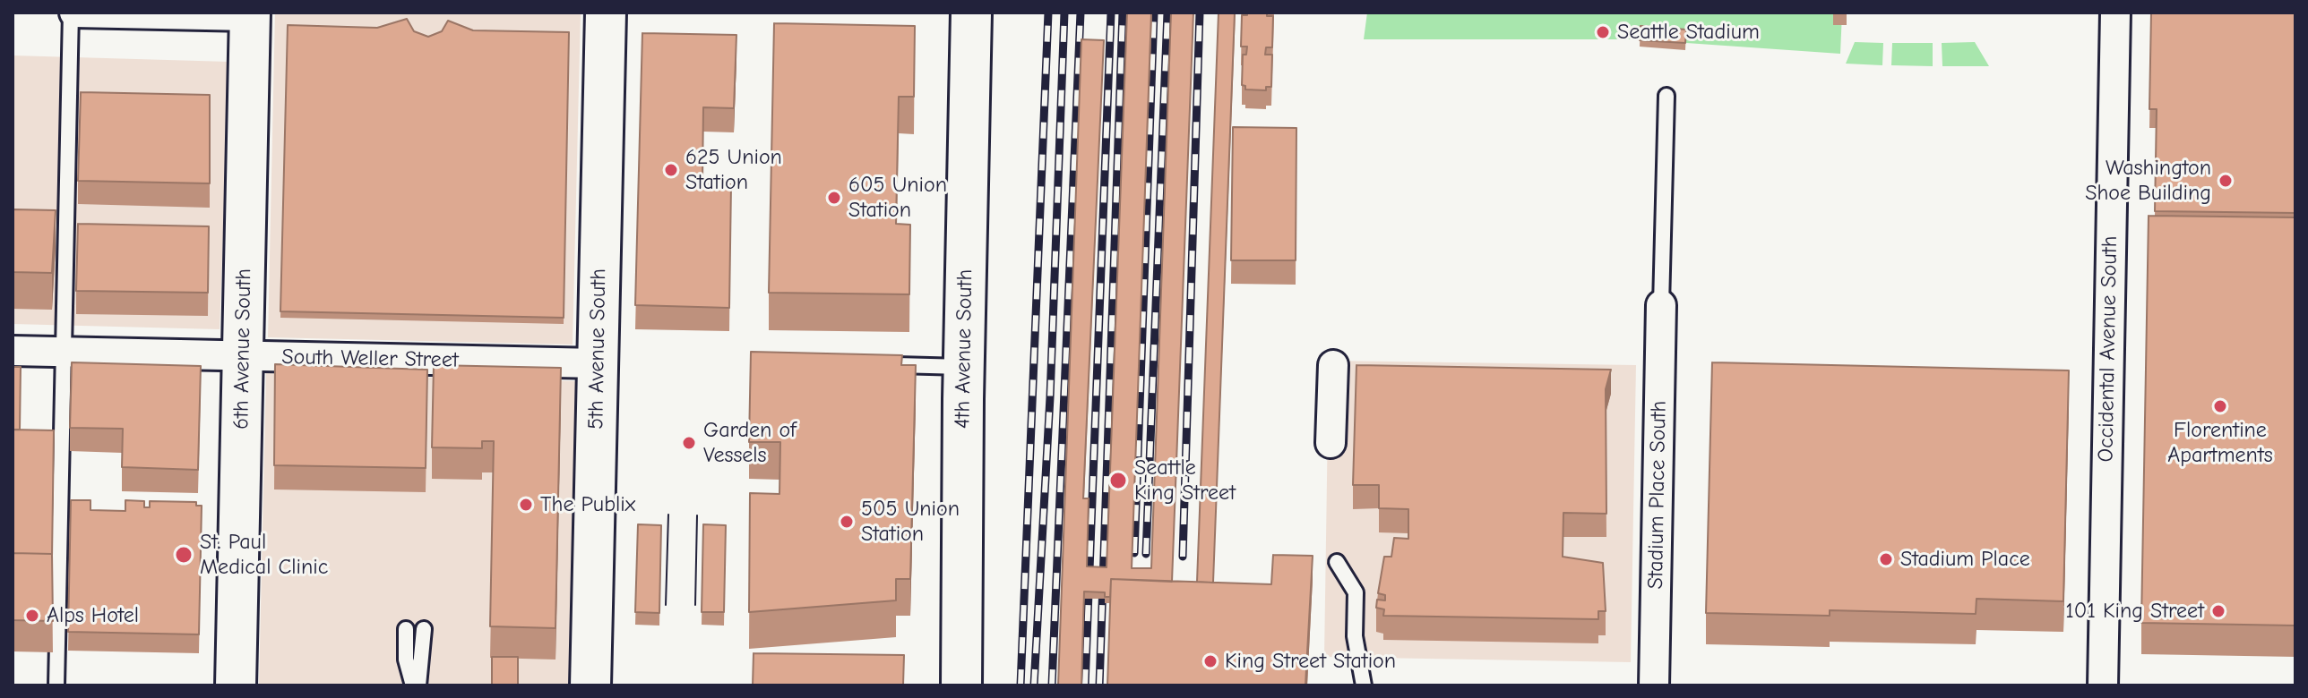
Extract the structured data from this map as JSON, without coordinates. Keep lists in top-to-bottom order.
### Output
{
  "streets": {
    "main road": ["6th Avenue South", "5th Avenue South", "4th Avenue South"],
    "street": ["Occidental Avenue South", "South Weller Street", "Stadium Place South"]
  },
  "crossings": [
    ["6th Avenue South", "South Weller Street"],
    ["5th Avenue South", "South Weller Street"]
  ],
  "places": [
    "Seattle Stadium",
    "625 Union Station",
    "Washington Shoe Building",
    "605 Union Station",
    "Florentine Apartments",
    "Garden of Vessels",
    "Seattle King Street",
    "The Publix",
    "505 Union Station",
    "St. Paul Medical Clinic",
    "Stadium Place",
    "101 King Street",
    "Alps Hotel",
    "King Street Station"
  ]
}
